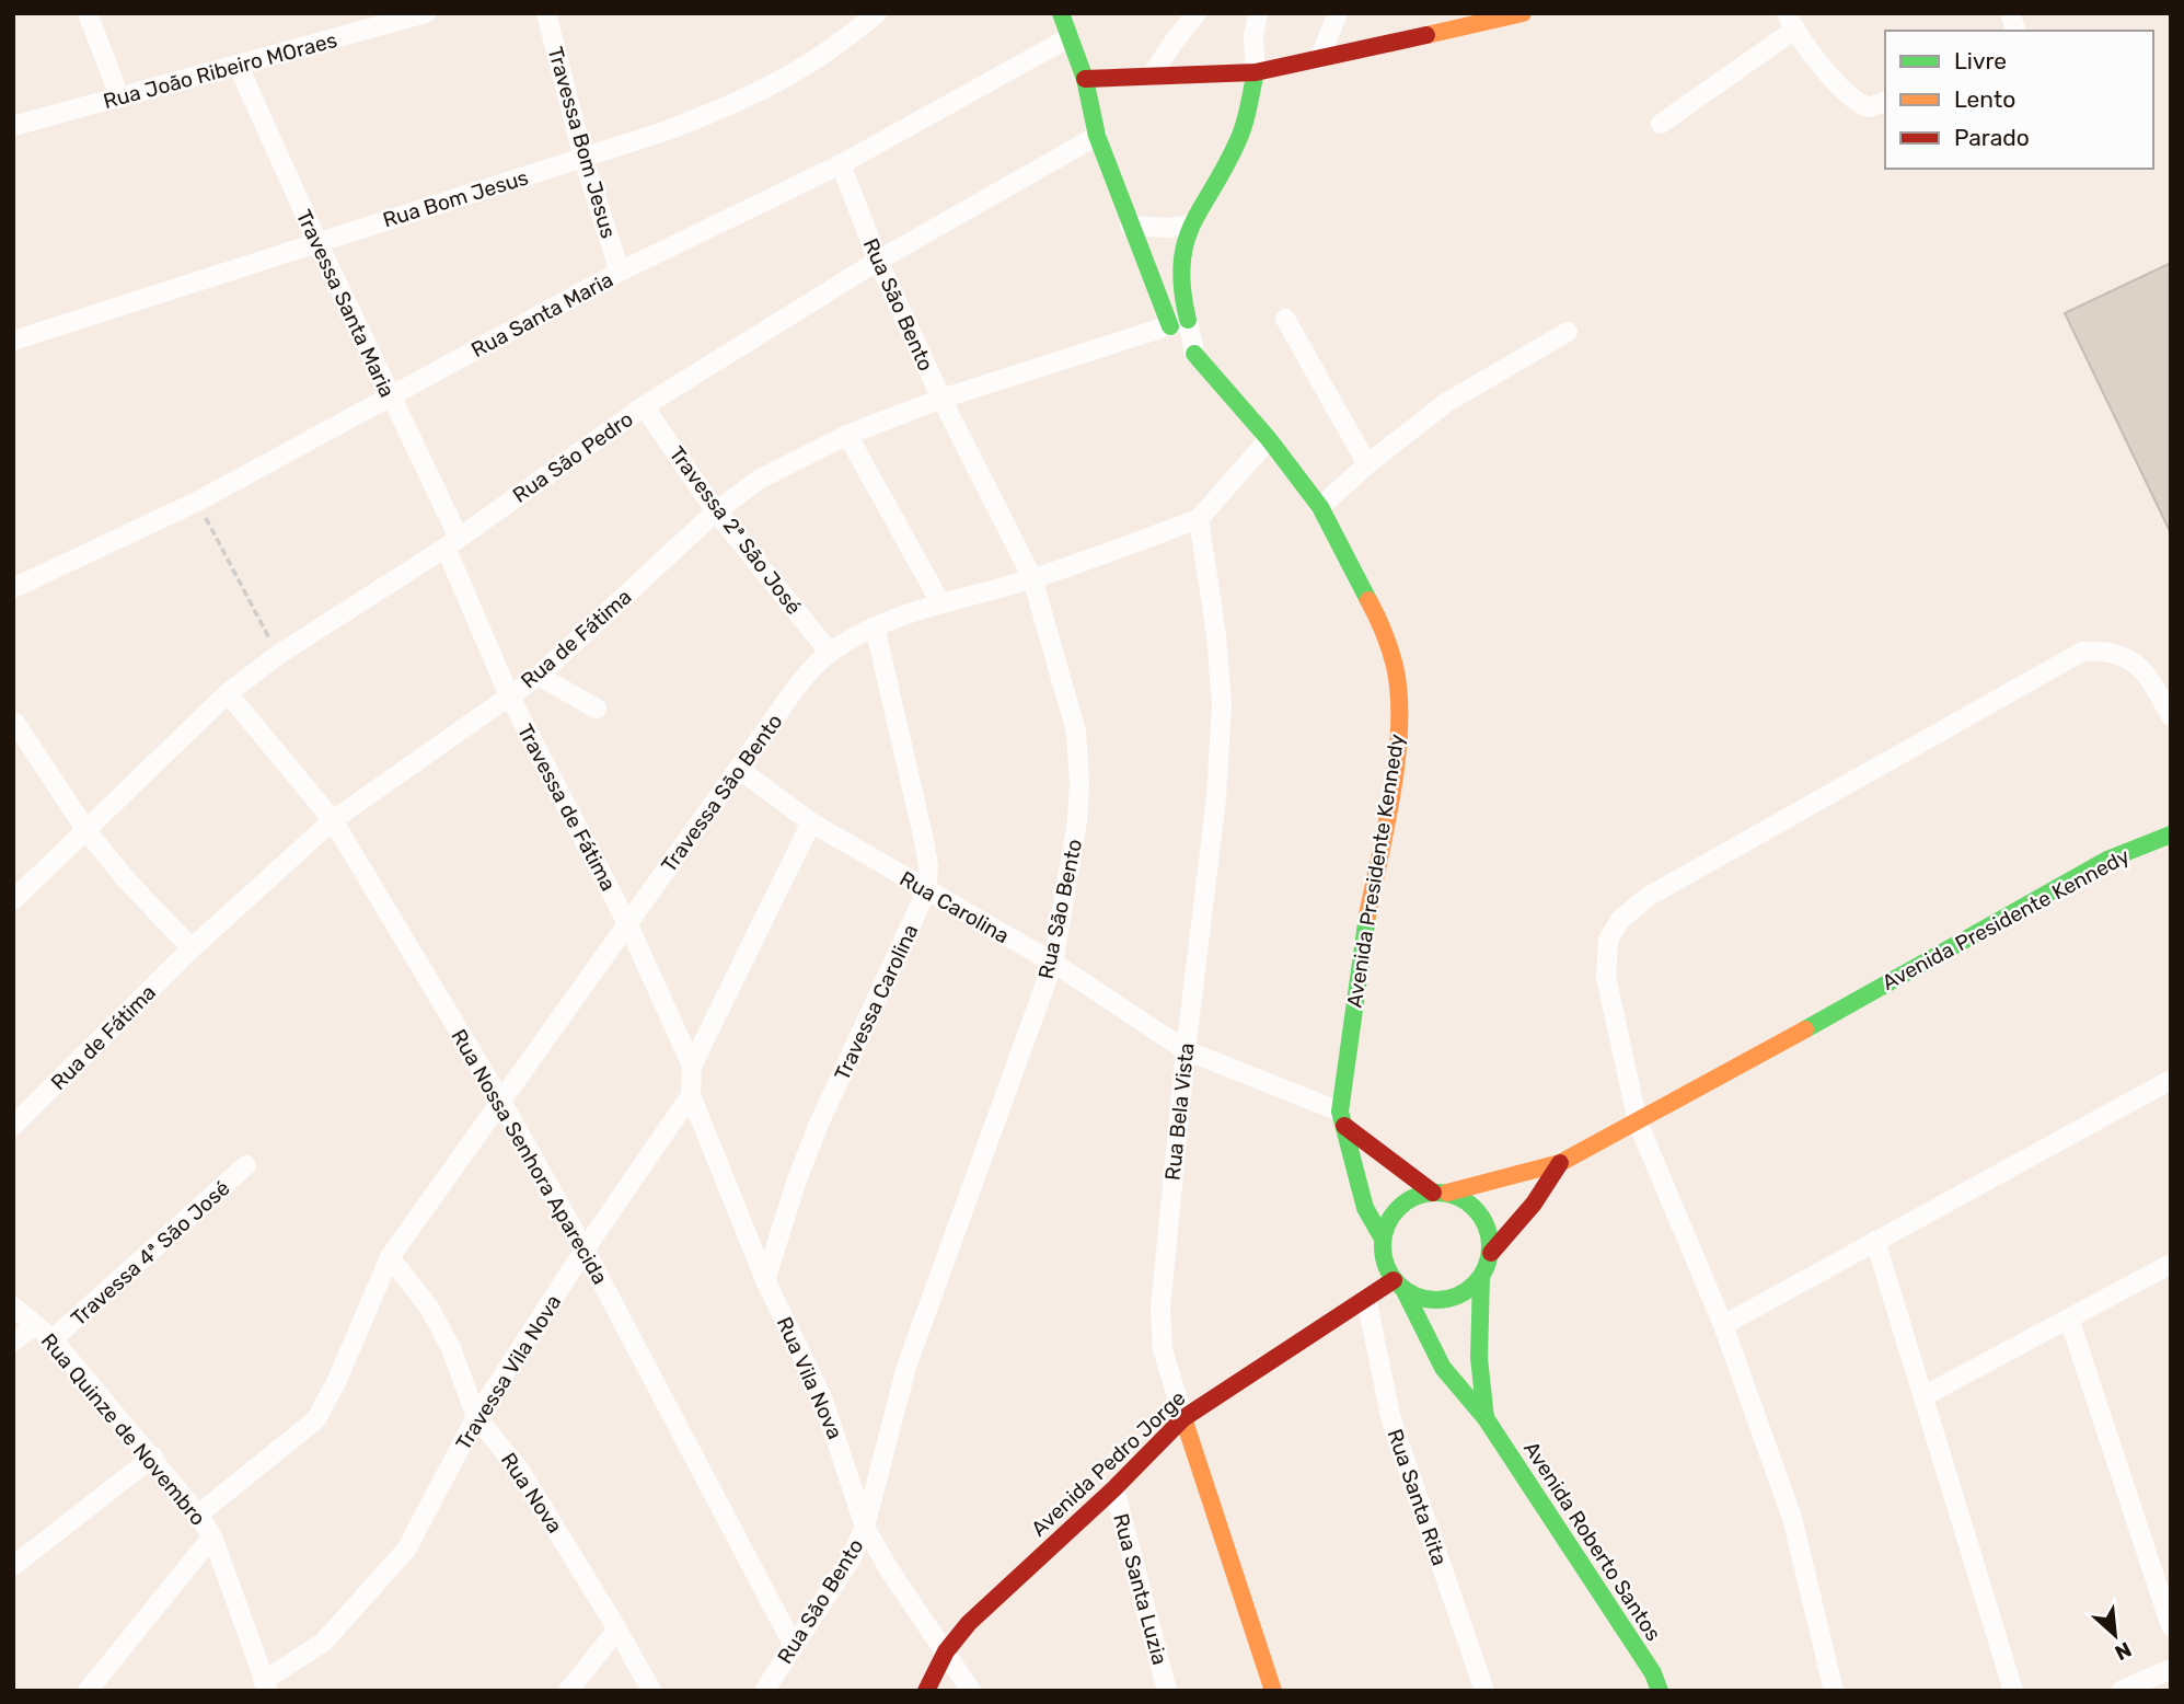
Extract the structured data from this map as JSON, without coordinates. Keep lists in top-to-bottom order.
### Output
{
  "streets": {
    "street": [
      "Rua João Ribeiro MOraes",
      "Travessa Bom Jesus",
      "Rua Bom Jesus",
      "Travessa Santa Maria",
      "Rua São Bento",
      "Rua Santa Maria",
      "Rua São Pedro",
      "Travessa 2ª São José",
      "Rua de Fátima",
      "Travessa São Bento",
      "Travessa de Fátima",
      "Avenida Presidente Kennedy",
      "Rua Carolina",
      "Travessa Carolina",
      "Rua Bela Vista",
      "Rua Nossa Senhora Aparecida",
      "Travessa 4ª São José",
      "Travessa Vila Nova",
      "Rua Vila Nova",
      "Rua Quinze de Novembro",
      "Avenida Pedro Jorge",
      "Rua Nova",
      "Rua Santa Rita",
      "Avenida Roberto Santos",
      "Rua Santa Luzia"
    ]
  },
  "crossings": [
    ["Rua João Ribeiro MOraes", "Travessa Santa Maria"],
    ["Travessa Bom Jesus", "Rua Bom Jesus"],
    ["Travessa Bom Jesus", "Rua Santa Maria"],
    ["Rua Bom Jesus", "Travessa Santa Maria"],
    ["Travessa Santa Maria", "Rua Santa Maria"],
    ["Travessa Santa Maria", "Rua São Pedro"],
    ["Travessa Santa Maria", "Travessa de Fátima"],
    ["Rua São Bento", "Rua Santa Maria"],
    ["Rua São Bento", "Rua São Pedro"],
    ["Rua São Bento", "Rua de Fátima"],
    ["Rua São Bento", "Travessa São Bento"],
    ["Rua São Bento", "Rua Carolina"],
    ["Rua São Bento", "Rua Nossa Senhora Aparecida"],
    ["Rua São Bento", "Rua Vila Nova"],
    ["Rua São Pedro", "Travessa 2ª São José"],
    ["Rua São Pedro", "Travessa de Fátima"],
    ["Rua São Pedro", "Rua Nossa Senhora Aparecida"],
    ["Travessa 2ª São José", "Rua de Fátima"],
    ["Travessa 2ª São José", "Travessa São Bento"],
    ["Rua de Fátima", "Travessa de Fátima"],
    ["Rua de Fátima", "Avenida Presidente Kennedy"],
    ["Rua de Fátima", "Rua Nossa Senhora Aparecida"],
    ["Travessa São Bento", "Travessa de Fátima"],
    ["Travessa São Bento", "Rua Carolina"],
    ["Travessa São Bento", "Travessa Carolina"],
    ["Travessa São Bento", "Rua Bela Vista"],
    ["Travessa São Bento", "Rua Nossa Senhora Aparecida"],
    ["Travessa São Bento", "Rua Quinze de Novembro"],
    ["Travessa São Bento", "Rua Nova"],
    ["Avenida Presidente Kennedy", "Rua Carolina"],
    ["Avenida Presidente Kennedy", "Avenida Pedro Jorge"],
    ["Avenida Presidente Kennedy", "Avenida Roberto Santos"],
    ["Rua Carolina", "Travessa Carolina"],
    ["Rua Carolina", "Rua Bela Vista"],
    ["Travessa Carolina", "Rua Vila Nova"],
    ["Rua Bela Vista", "Avenida Pedro Jorge"],
    ["Rua Nossa Senhora Aparecida", "Travessa Vila Nova"],
    ["Travessa 4ª São José", "Rua Quinze de Novembro"],
    ["Travessa Vila Nova", "Rua Vila Nova"],
    ["Travessa Vila Nova", "Rua Quinze de Novembro"],
    ["Travessa Vila Nova", "Rua Nova"],
    ["Rua Vila Nova", "Avenida Pedro Jorge"],
    ["Avenida Pedro Jorge", "Rua Santa Rita"],
    ["Avenida Pedro Jorge", "Avenida Roberto Santos"],
    ["Avenida Pedro Jorge", "Rua Santa Luzia"]
  ],
  "legend": ["Livre", "Lento", "Parado"],
  "north": "bottom right"
}
